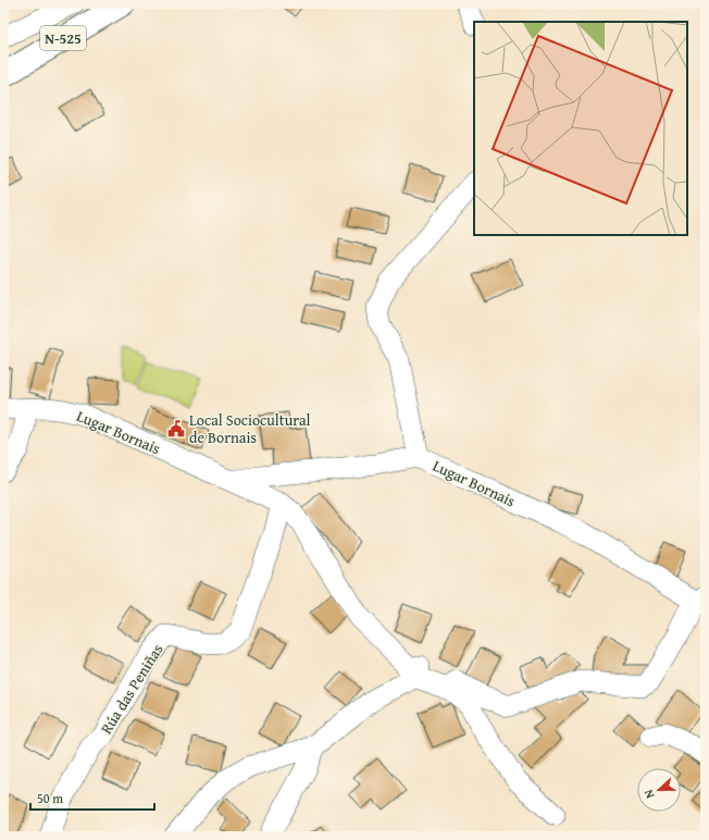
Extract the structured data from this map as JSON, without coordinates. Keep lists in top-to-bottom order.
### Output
{
  "streets": {
    "highway": ["N-525"],
    "street": ["Lugar Bornais", "Rúa das Peniñas"]
  },
  "crossings": [
    ["Lugar Bornais", "Rúa das Peniñas"]
  ],
  "places": {
    "public building": ["Local Sociocultural de Bornais"]
  },
  "scale_bar": "50 m",
  "north": "left"
}
